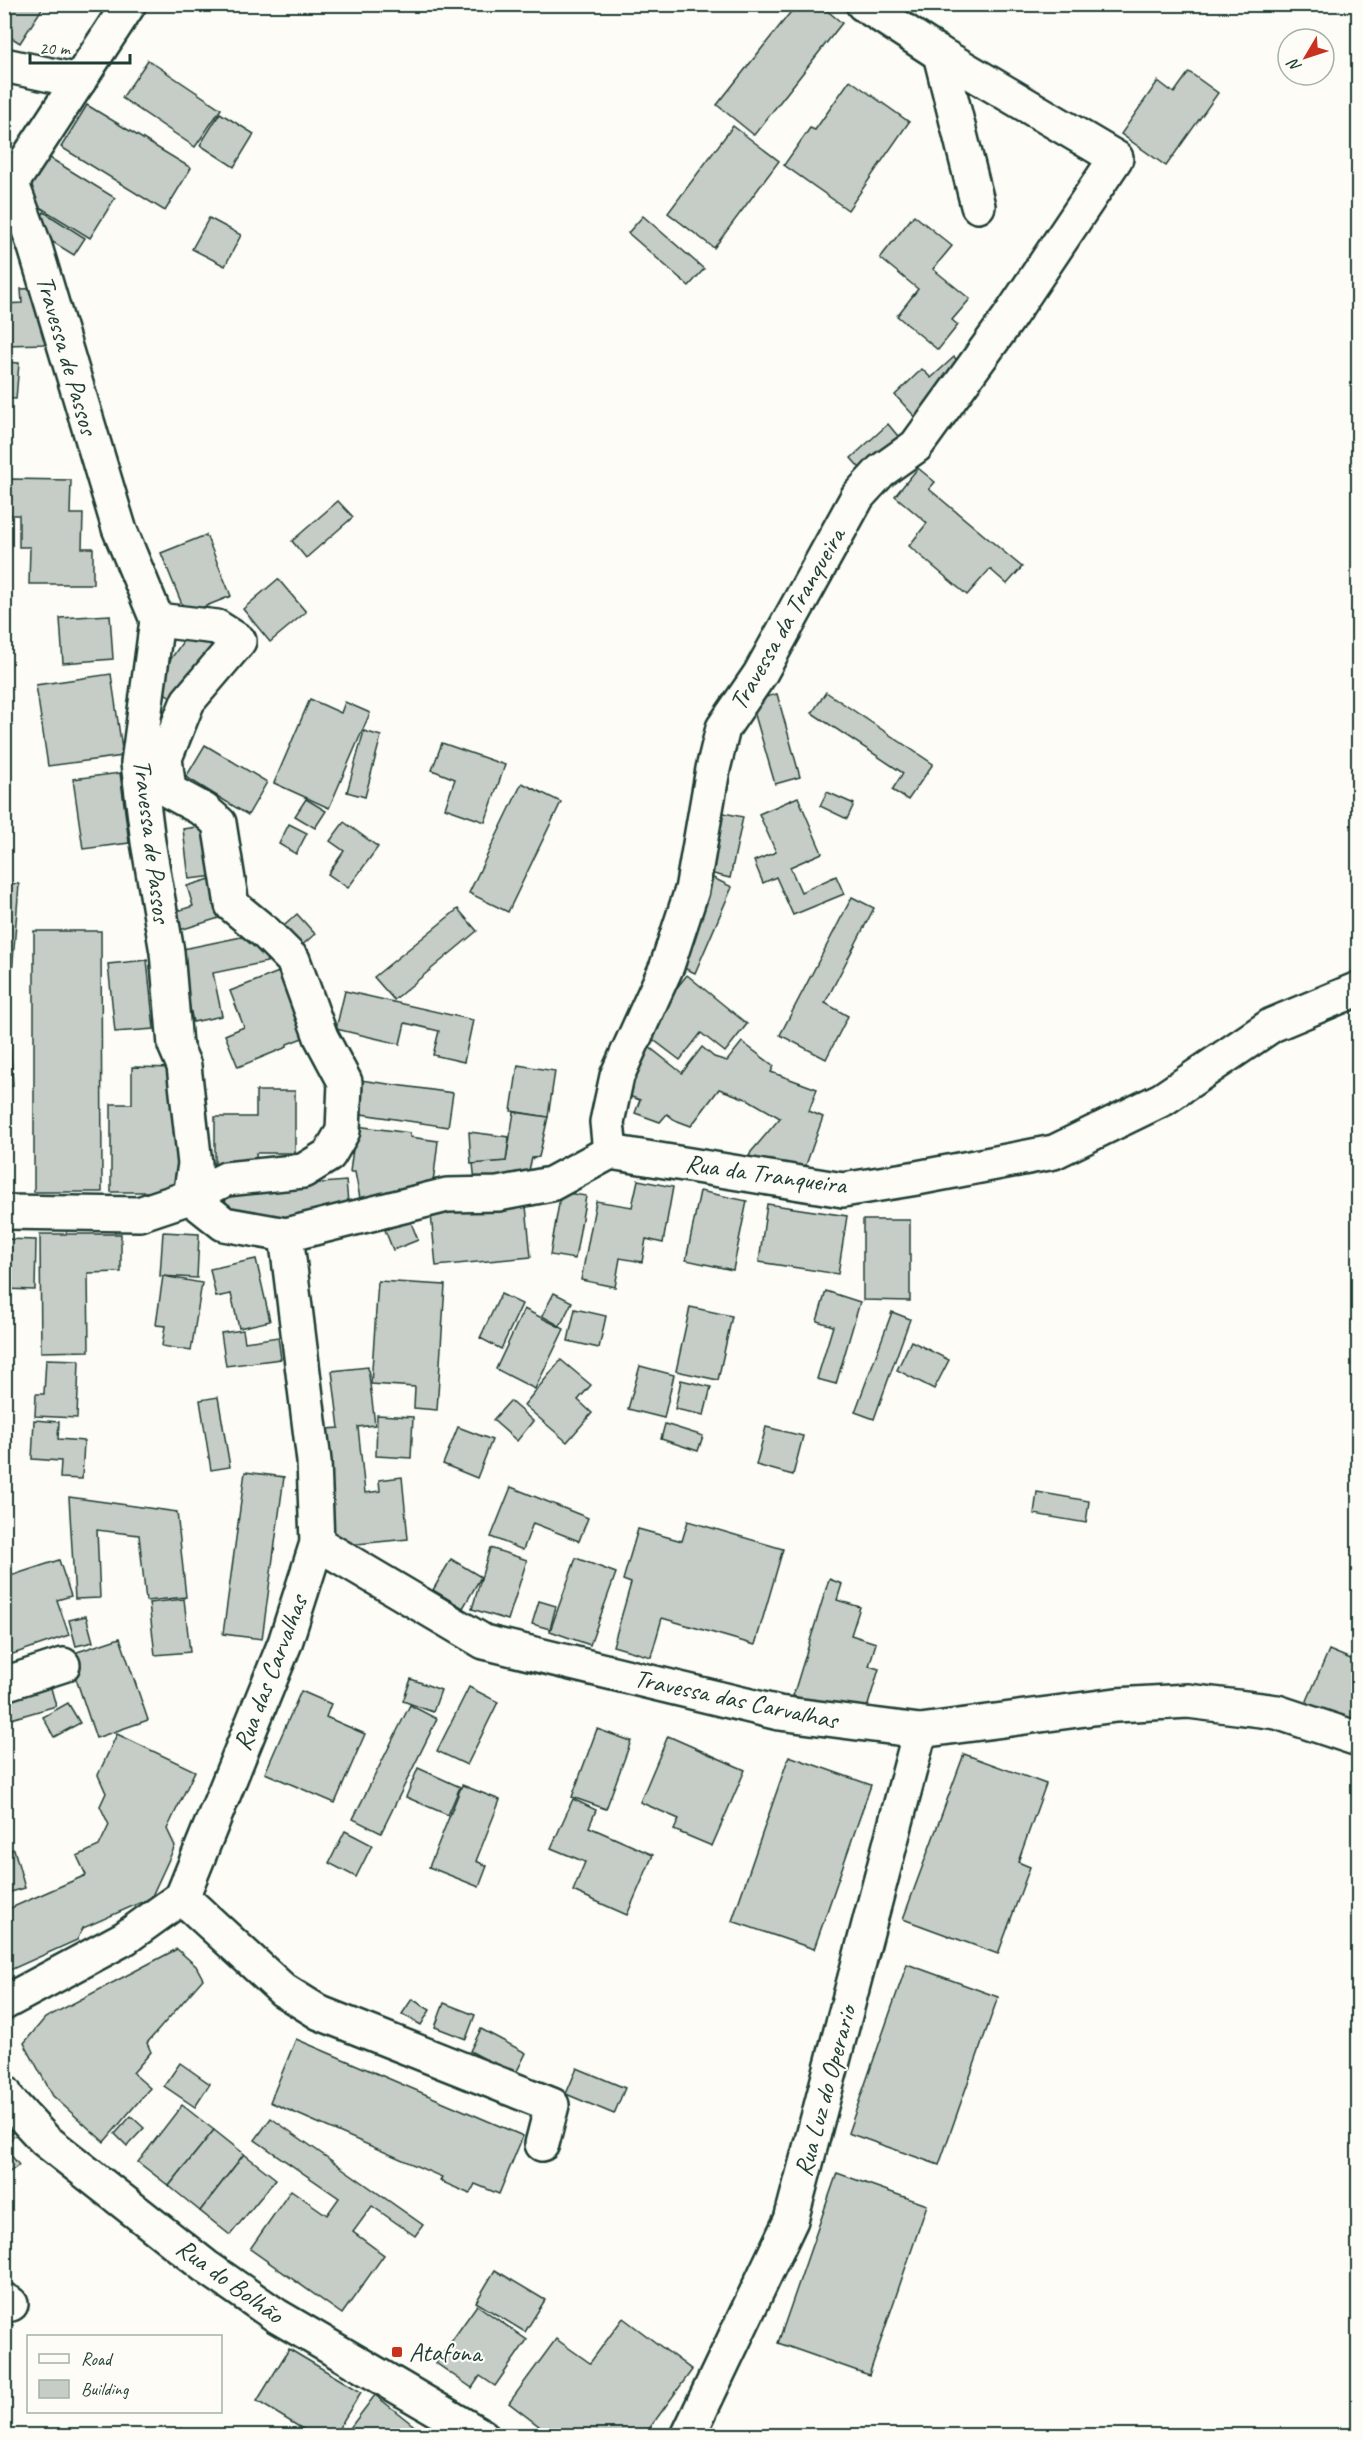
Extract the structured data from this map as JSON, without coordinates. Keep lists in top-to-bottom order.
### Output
{
  "streets": {
    "street": [
      "Travessa de Passos",
      "Travessa da Tranqueira",
      "Rua da Tranqueira",
      "Rua das Carvalhas",
      "Travessa das Carvalhas",
      "Rua Luz do Operario",
      "Rua do Bolhão"
    ]
  },
  "crossings": [
    ["Travessa da Tranqueira", "Rua da Tranqueira"],
    ["Rua das Carvalhas", "Travessa das Carvalhas"],
    ["Travessa das Carvalhas", "Rua Luz do Operario"]
  ],
  "places": {
    "transit": ["Atafona"]
  },
  "legend": ["Road", "Building"],
  "scale_bar": "20 m",
  "north": "bottom left"
}
